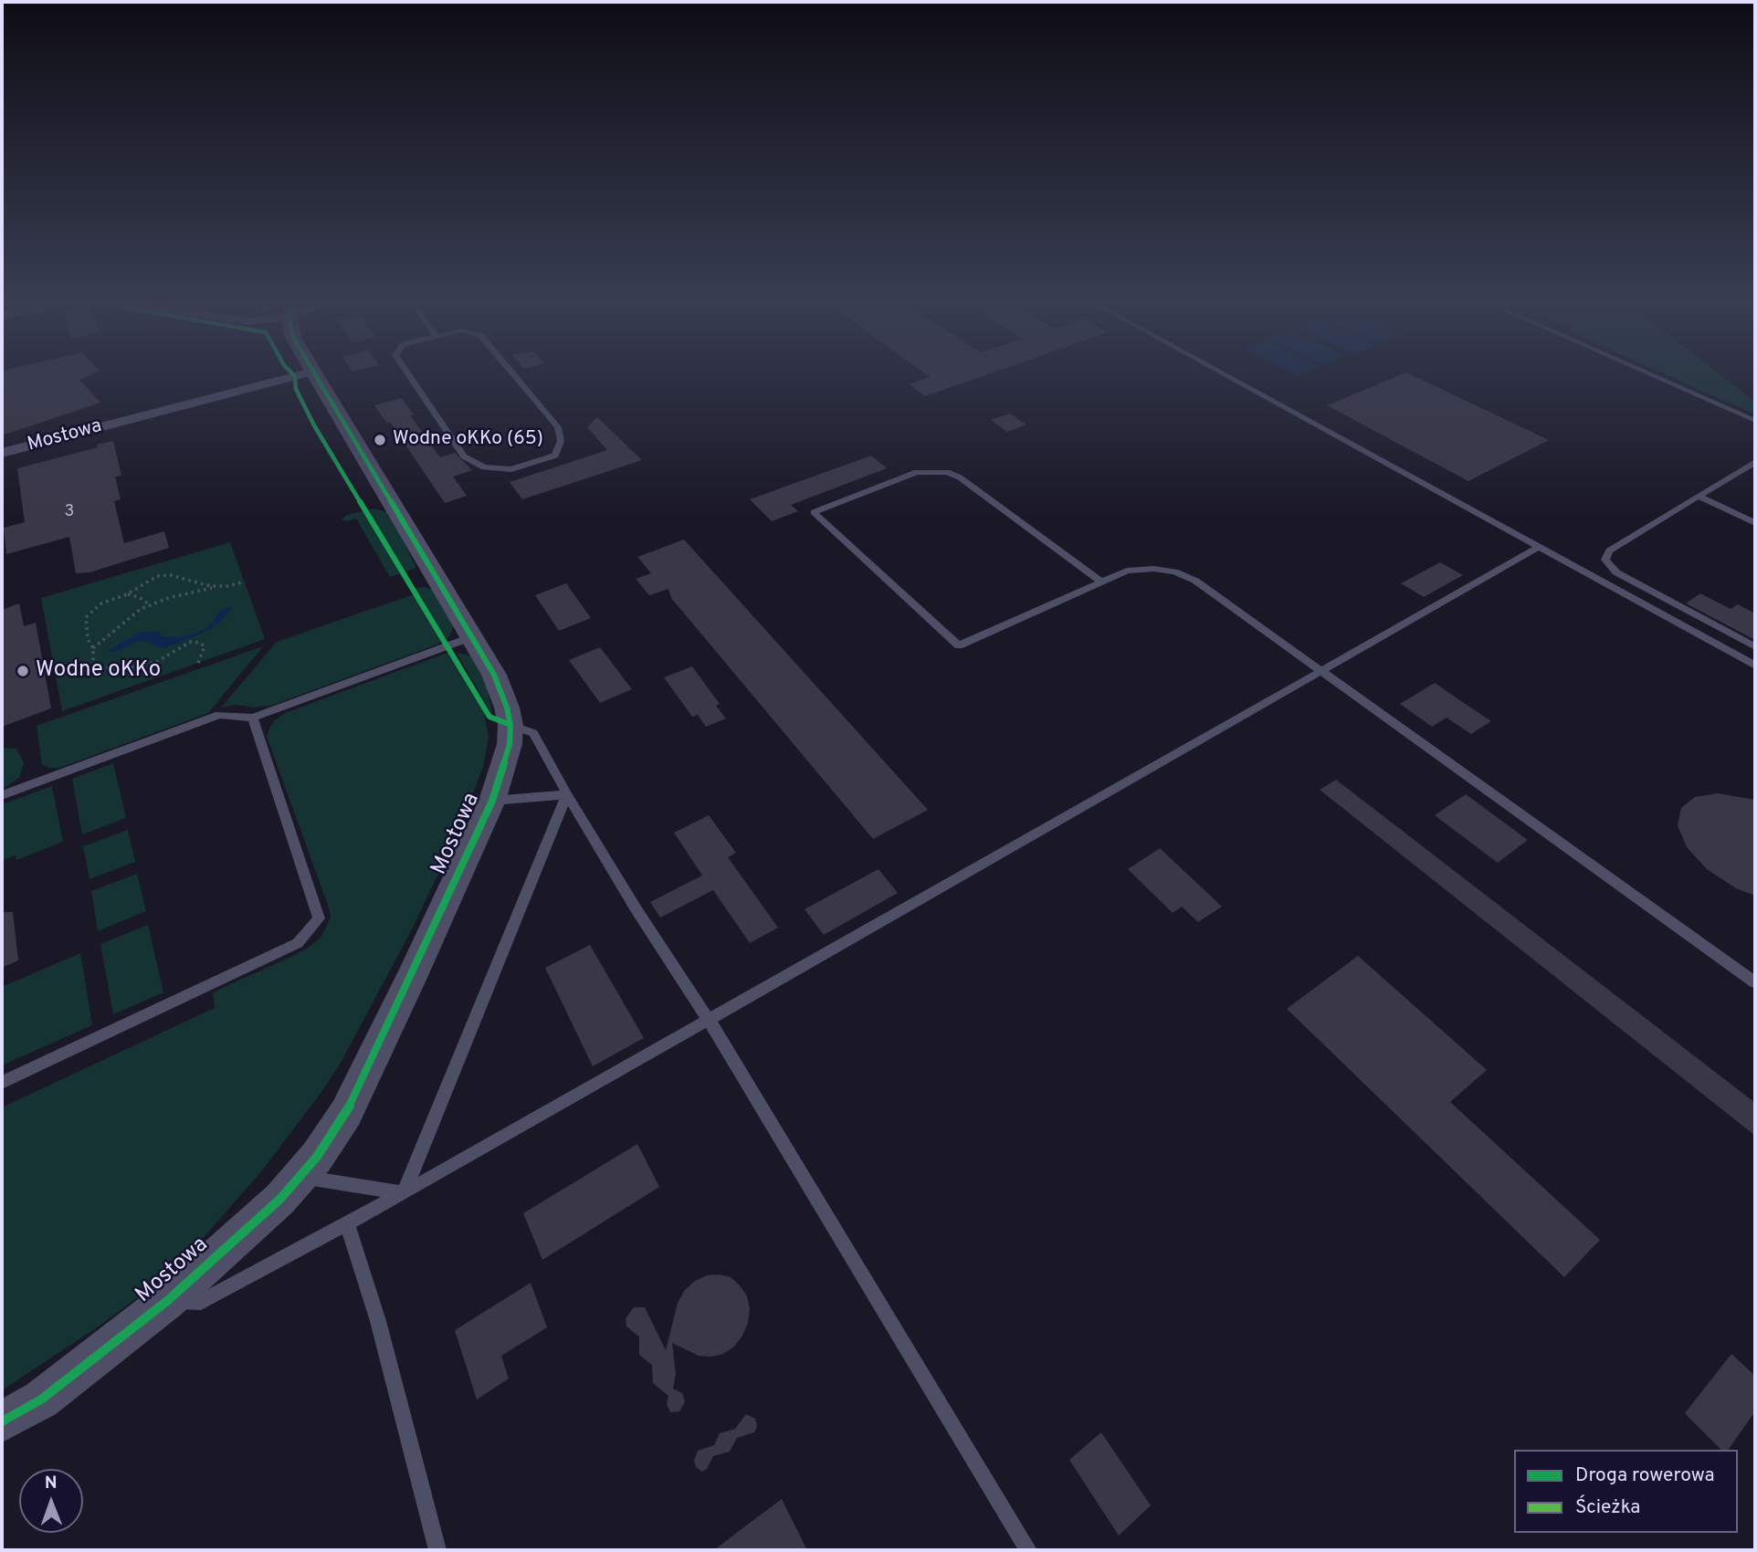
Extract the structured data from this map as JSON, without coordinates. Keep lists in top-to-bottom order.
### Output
{
  "streets": {
    "street": ["Mostowa"]
  },
  "places": ["Wodne oKKo (65)", "Wodne oKKo"],
  "house_numbers": ["3"],
  "legend": ["Droga rowerowa", "Ścieżka"],
  "north": "top"
}
